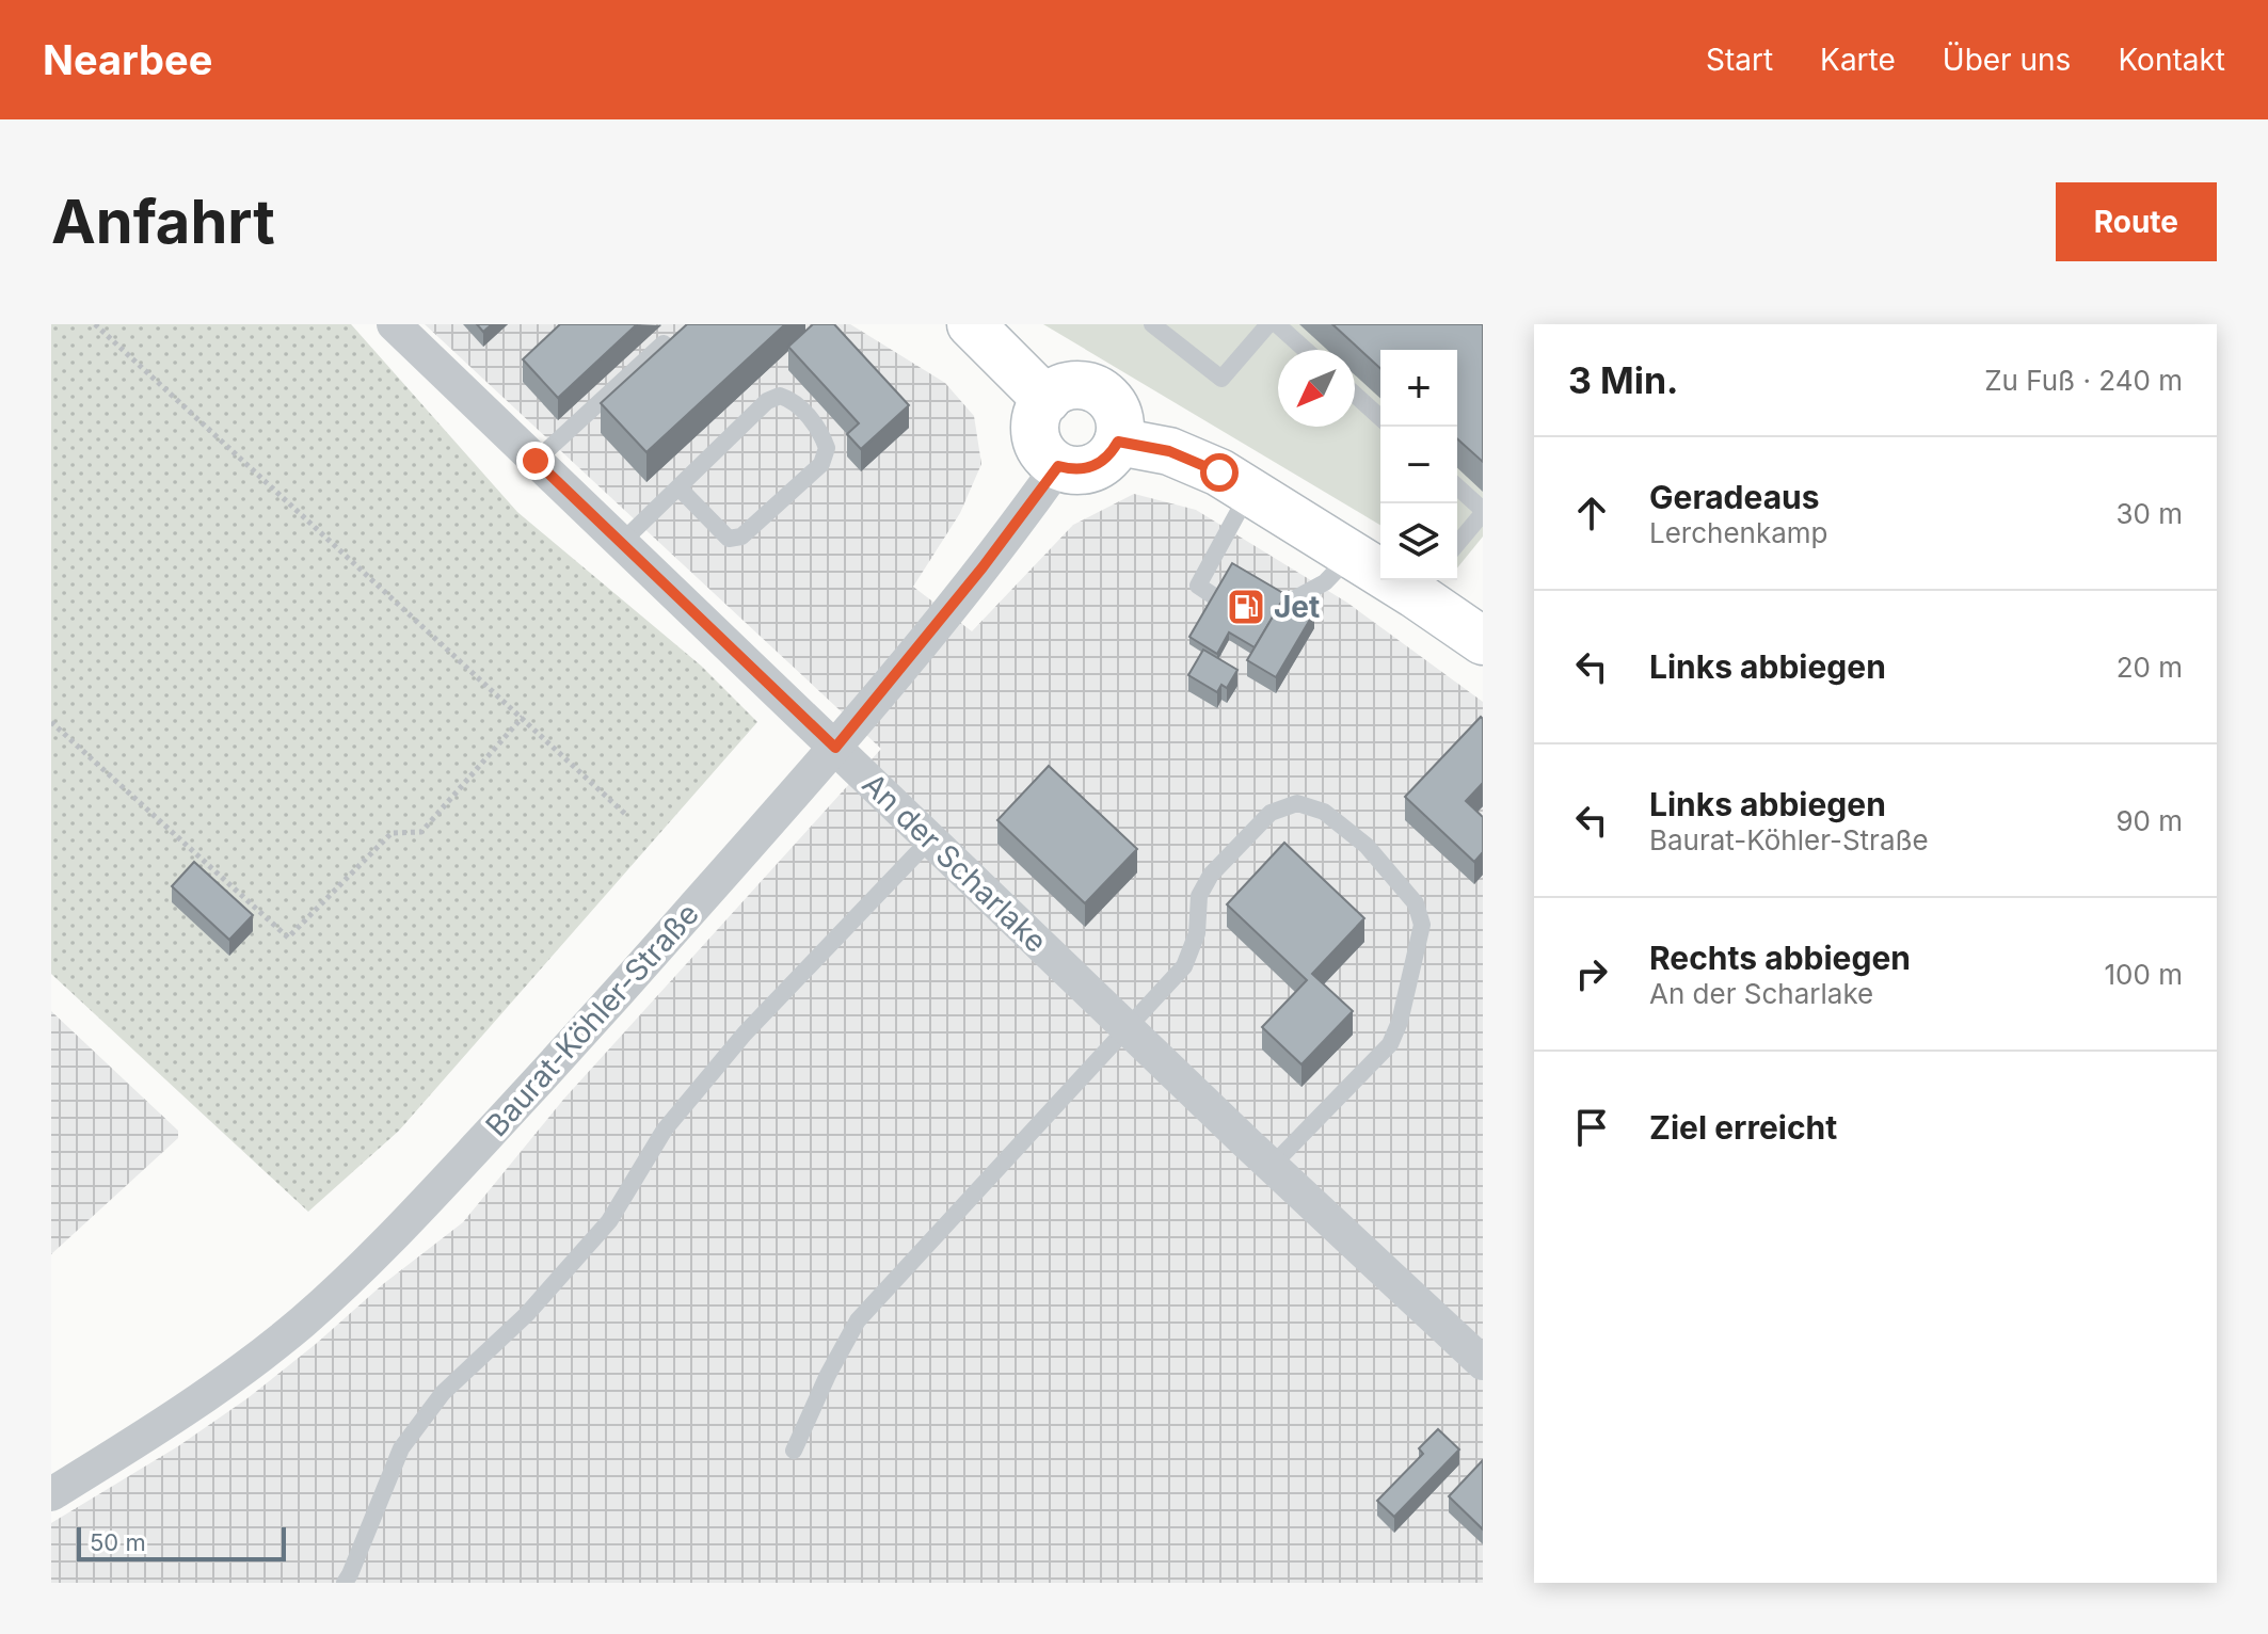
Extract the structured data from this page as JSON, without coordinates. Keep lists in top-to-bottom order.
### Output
{
  "streets": {
    "street": ["An der Scharlake", "Baurat-Köhler-Straße"]
  },
  "crossings": [
    ["An der Scharlake", "Baurat-Köhler-Straße"]
  ],
  "places": {
    "fuel station": ["Jet"]
  },
  "scale_bar": "50 m",
  "north": "bottom left",
  "page": {
    "header": "Nearbee",
    "nav": [
      "Start",
      "Karte",
      "Über uns",
      "Kontakt"
    ],
    "buttons": "Route",
    "title": "Anfahrt",
    "heading": ["3 Min.", "Zu Fuß · 240 m"],
    "map_buttons": ["+", "−"],
    "list": [
      ["Geradeaus", "Lerchenkamp", "30 m"],
      ["Links abbiegen", "20 m"],
      ["Links abbiegen", "Baurat-Köhler-Straße", "90 m"],
      ["Rechts abbiegen", "An der Scharlake", "100 m"],
      "Ziel erreicht"
    ],
    "scale": "50 m"
  }
}
